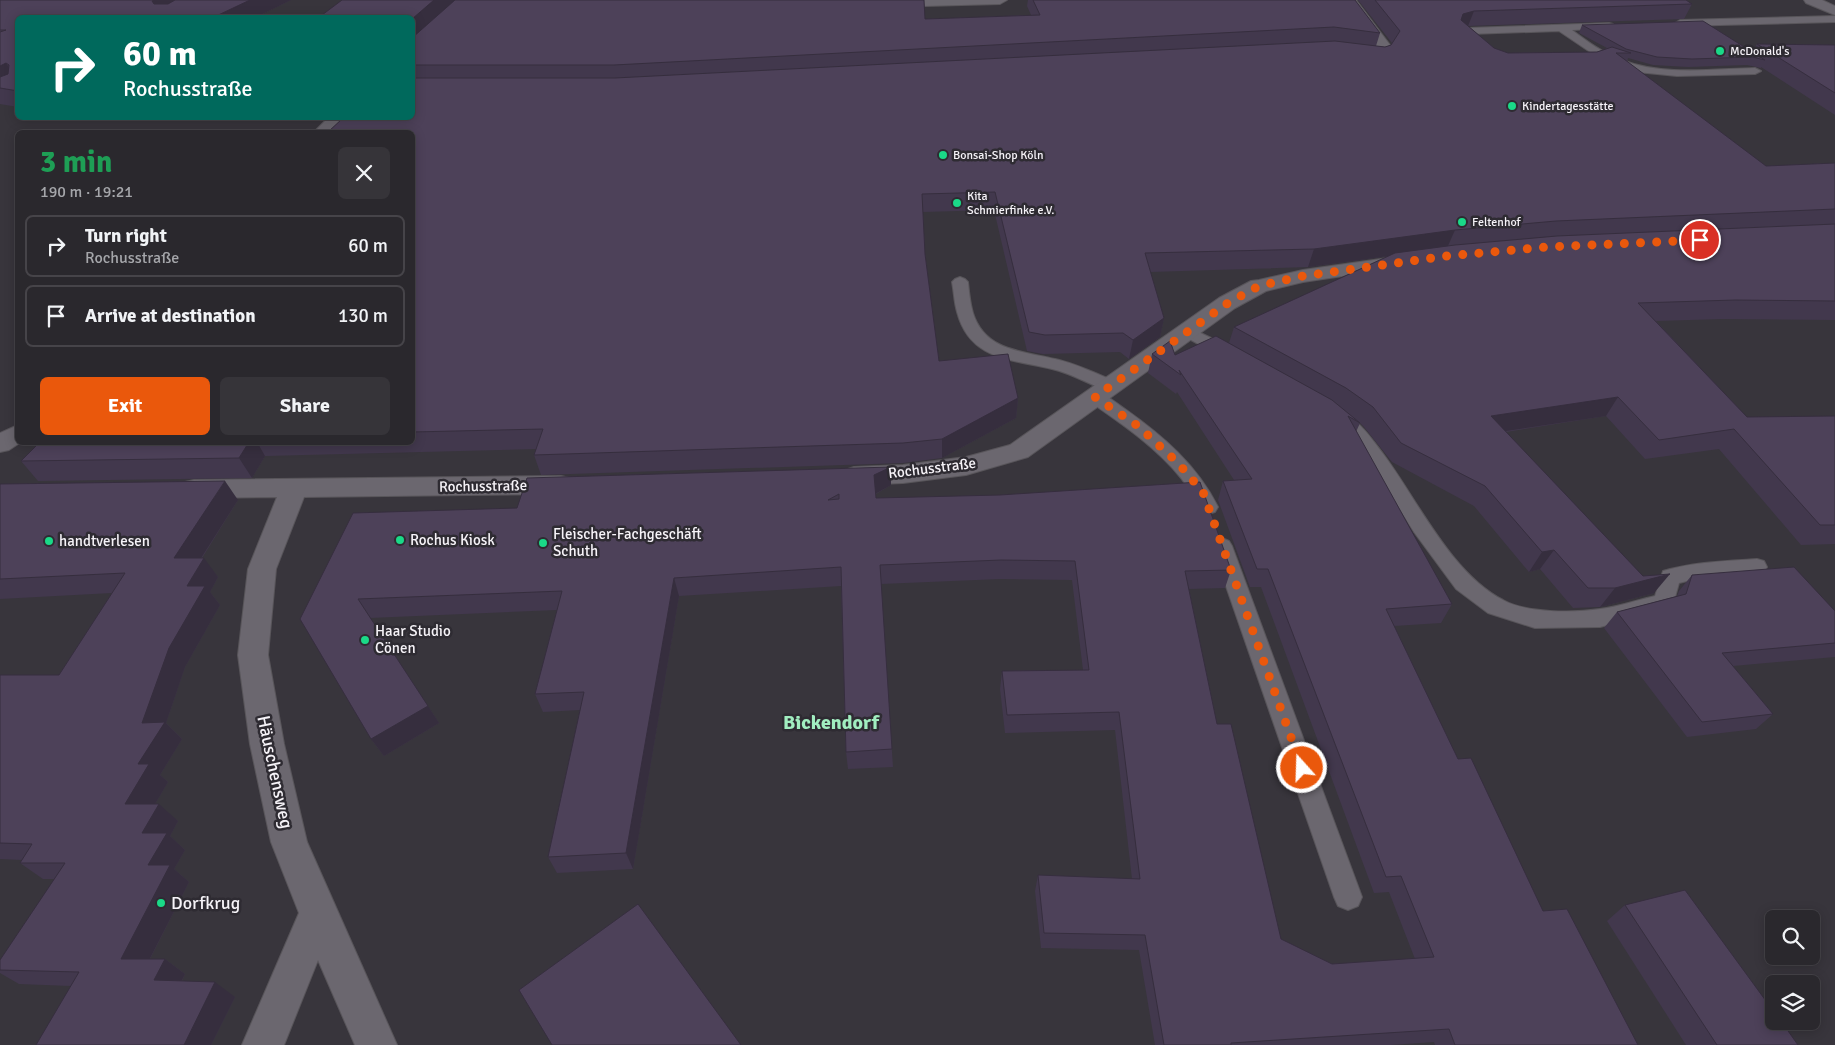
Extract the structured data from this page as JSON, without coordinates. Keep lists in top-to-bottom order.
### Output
{
  "streets": {
    "street": ["Rochusstraße", "Häuschensweg"]
  },
  "crossings": [
    ["Rochusstraße", "Häuschensweg"]
  ],
  "districts": ["Bickendorf"],
  "places": [
    "McDonald's",
    "Kindertagesstätte",
    "Bonsai-Shop Köln",
    "Kita Schmierfinke e.V.",
    "Feltenhof",
    "Rochus Kiosk",
    "handtverlesen",
    "Fleischer-Fachgeschäft Schuth",
    "Haar Studio Cönen",
    "Dorfkrug"
  ],
  "page": {
    "turn": ["60 m", "Rochusstraße"],
    "heading": ["3 min", "190 m · 19:21"],
    "list": [
      {
        "name": "Turn right",
        "note": "Rochusstraße",
        "value": "60 m"
      },
      {
        "name": "Arrive at destination",
        "value": "130 m"
      }
    ],
    "buttons": ["Exit", "Share"]
  }
}
